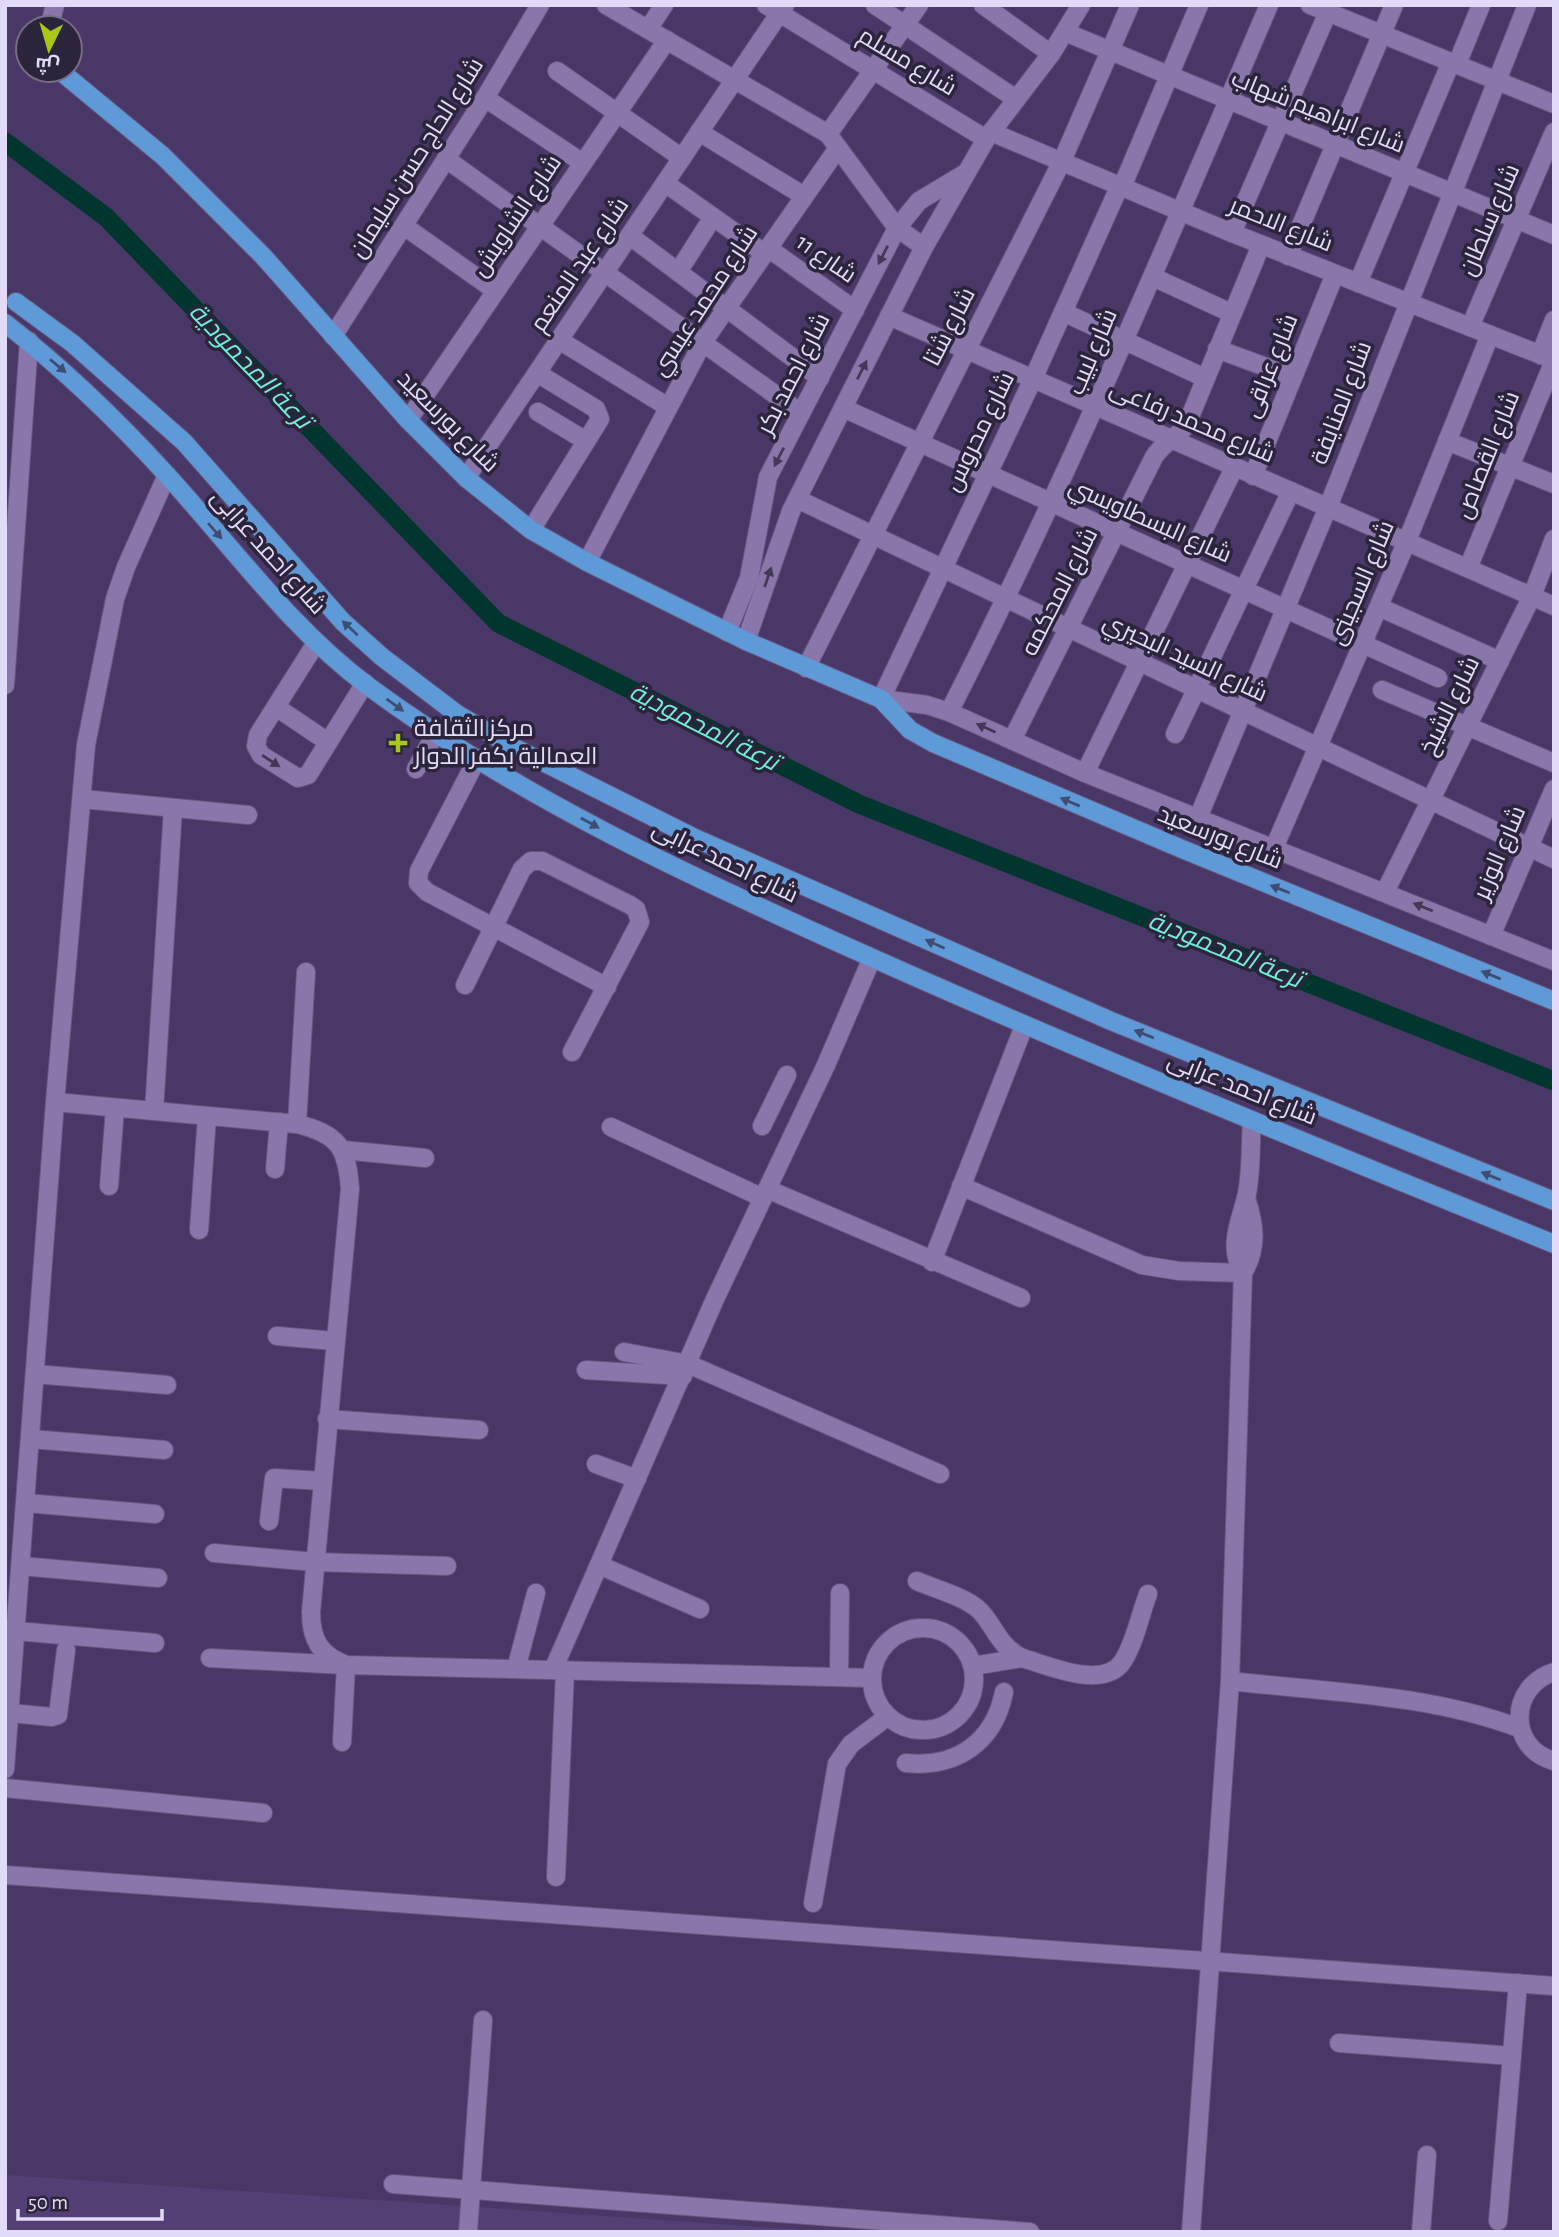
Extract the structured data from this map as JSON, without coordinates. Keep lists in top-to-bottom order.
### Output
{
  "streets": {
    "main road": ["شارع بورسعيد", "شارع احمد عرابى"],
    "street": [
      "شارع مسلم",
      "شارع ابراهيم شهاب",
      "شارع الحاج حسن سليمان",
      "شارع الشاويش",
      "شارع سلطان",
      "شارع الاحمر",
      "شارع 11",
      "شارع عبد المنعم",
      "شارع محمد عيسي",
      "شارع شتا",
      "شارع لبيب",
      "شارع عراقى",
      "شارع احمد بكر",
      "شارع المنايفة",
      "شارع محمد رفاعى",
      "شارع محروس",
      "شارع القصاص",
      "شارع البسطاويسي",
      "شارع السجينى",
      "شارع المحكمه",
      "شارع السيد البحيري",
      "شارع الشيخ",
      "شارع الوزير"
    ]
  },
  "crossings": [
    ["شارع مسلم", "شارع الاحمر"],
    ["شارع مسلم", "شارع عبد المنعم"],
    ["شارع مسلم", "شارع محمد عيسي"],
    ["شارع مسلم", "شارع احمد بكر"],
    ["شارع ابراهيم شهاب", "شارع سلطان"],
    ["شارع ابراهيم شهاب", "شارع شتا"],
    ["شارع ابراهيم شهاب", "شارع لبيب"],
    ["شارع ابراهيم شهاب", "شارع احمد بكر"],
    ["شارع ابراهيم شهاب", "شارع المنايفة"],
    ["شارع ابراهيم شهاب", "شارع محروس"],
    ["شارع الحاج حسن سليمان", "شارع بورسعيد"],
    ["شارع الشاويش", "شارع بورسعيد"],
    ["شارع سلطان", "شارع الاحمر"],
    ["شارع الاحمر", "شارع شتا"],
    ["شارع الاحمر", "شارع لبيب"],
    ["شارع الاحمر", "شارع عراقى"],
    ["شارع الاحمر", "شارع احمد بكر"],
    ["شارع الاحمر", "شارع المنايفة"],
    ["شارع الاحمر", "شارع محروس"],
    ["شارع الاحمر", "شارع القصاص"],
    ["شارع الاحمر", "شارع السجينى"],
    ["شارع الاحمر", "شارع المحكمه"],
    ["شارع 11", "شارع عبد المنعم"],
    ["شارع 11", "شارع محمد عيسي"],
    ["شارع 11", "شارع احمد بكر"],
    ["شارع عبد المنعم", "شارع بورسعيد"],
    ["شارع محمد عيسي", "شارع بورسعيد"],
    ["شارع شتا", "شارع بورسعيد"],
    ["شارع شتا", "شارع محمد رفاعى"],
    ["شارع شتا", "شارع البسطاويسي"],
    ["شارع شتا", "شارع السيد البحيري"],
    ["شارع لبيب", "شارع بورسعيد"],
    ["شارع لبيب", "شارع محمد رفاعى"],
    ["شارع لبيب", "شارع البسطاويسي"],
    ["شارع لبيب", "شارع السيد البحيري"],
    ["شارع عراقى", "شارع محمد رفاعى"],
    ["شارع احمد بكر", "شارع بورسعيد"],
    ["شارع احمد بكر", "شارع محمد رفاعى"],
    ["شارع احمد بكر", "شارع البسطاويسي"],
    ["شارع احمد بكر", "شارع السيد البحيري"],
    ["شارع المنايفة", "شارع بورسعيد"],
    ["شارع المنايفة", "شارع محمد رفاعى"],
    ["شارع المنايفة", "شارع البسطاويسي"],
    ["شارع المنايفة", "شارع السيد البحيري"],
    ["شارع بورسعيد", "شارع محروس"],
    ["شارع بورسعيد", "شارع السجينى"],
    ["شارع بورسعيد", "شارع المحكمه"],
    ["شارع بورسعيد", "شارع الشيخ"],
    ["شارع بورسعيد", "شارع الوزير"],
    ["شارع محمد رفاعى", "شارع محروس"],
    ["شارع محمد رفاعى", "شارع القصاص"],
    ["شارع محمد رفاعى", "شارع السجينى"],
    ["شارع محمد رفاعى", "شارع المحكمه"],
    ["شارع محمد رفاعى", "شارع الشيخ"],
    ["شارع محروس", "شارع البسطاويسي"],
    ["شارع محروس", "شارع السيد البحيري"],
    ["شارع البسطاويسي", "شارع السجينى"],
    ["شارع البسطاويسي", "شارع المحكمه"],
    ["شارع السجينى", "شارع السيد البحيري"],
    ["شارع المحكمه", "شارع السيد البحيري"],
    ["شارع السيد البحيري", "شارع الشيخ"],
    ["شارع السيد البحيري", "شارع الوزير"]
  ],
  "one_way": ["شارع بورسعيد"],
  "water": ["ترعة المحمودية"],
  "places": {
    "health": ["مركز الثقافة العمالية بكفر الدوار"]
  },
  "scale_bar": "50 m",
  "north": "bottom"
}
